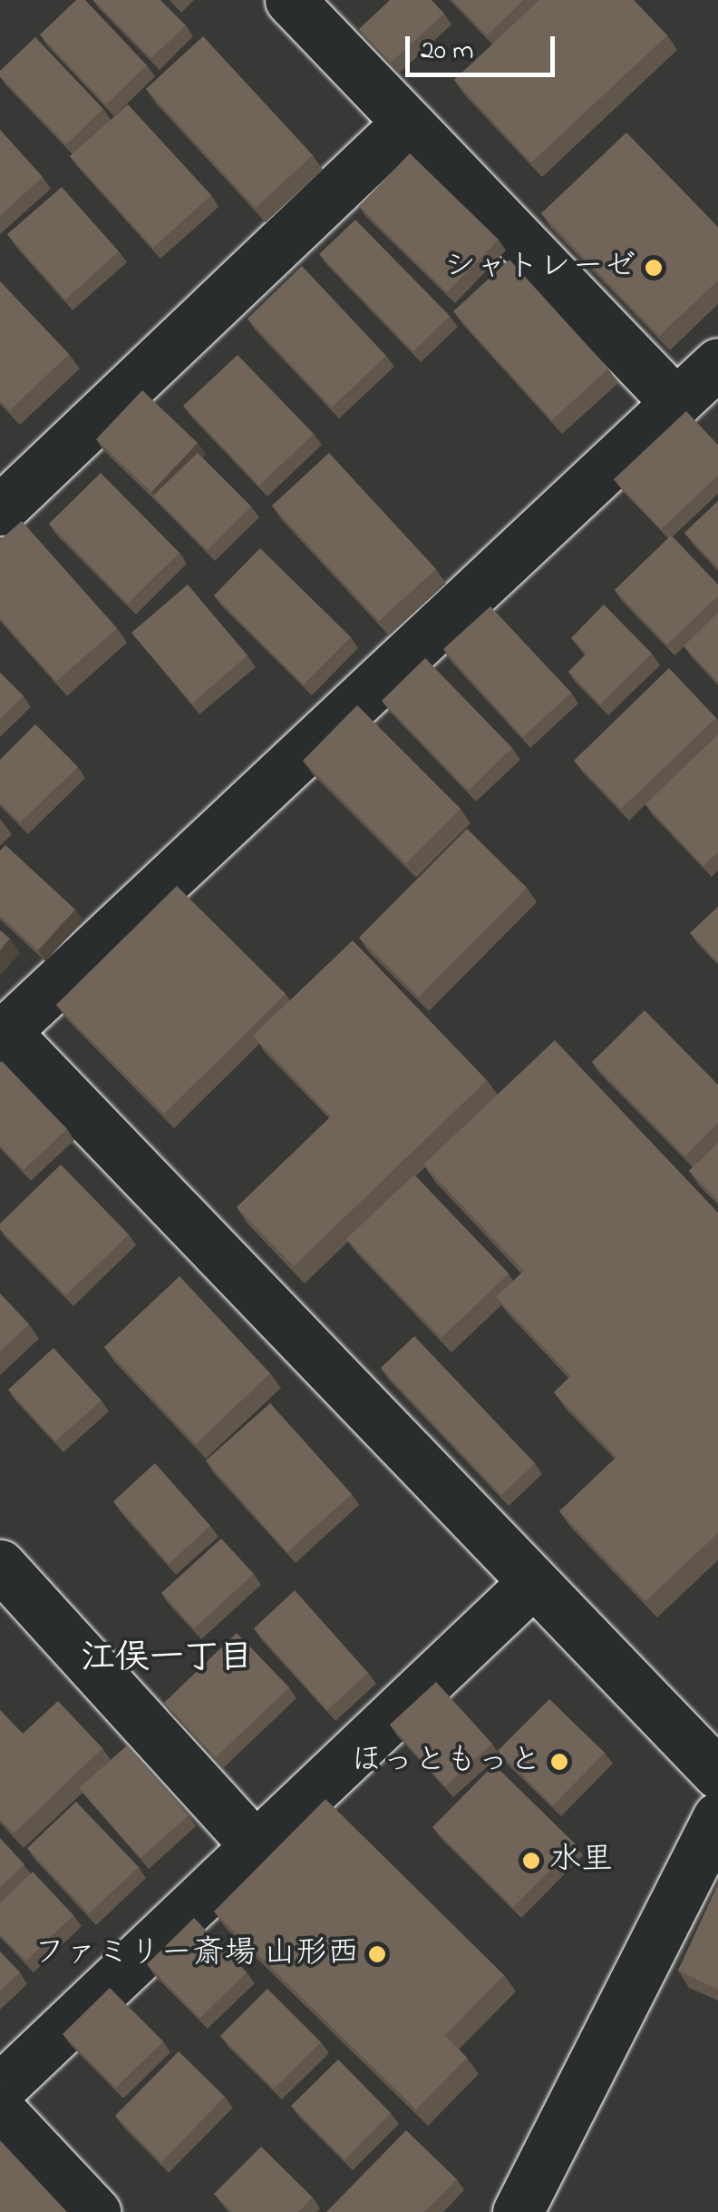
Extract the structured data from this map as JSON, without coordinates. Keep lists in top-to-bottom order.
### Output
{
  "districts": ["江俣一丁目"],
  "places": [
    "シャトレーゼ",
    "ほっともっと",
    "水里",
    "ファミリー斎場 山形西"
  ],
  "scale_bar": "20 m"
}
